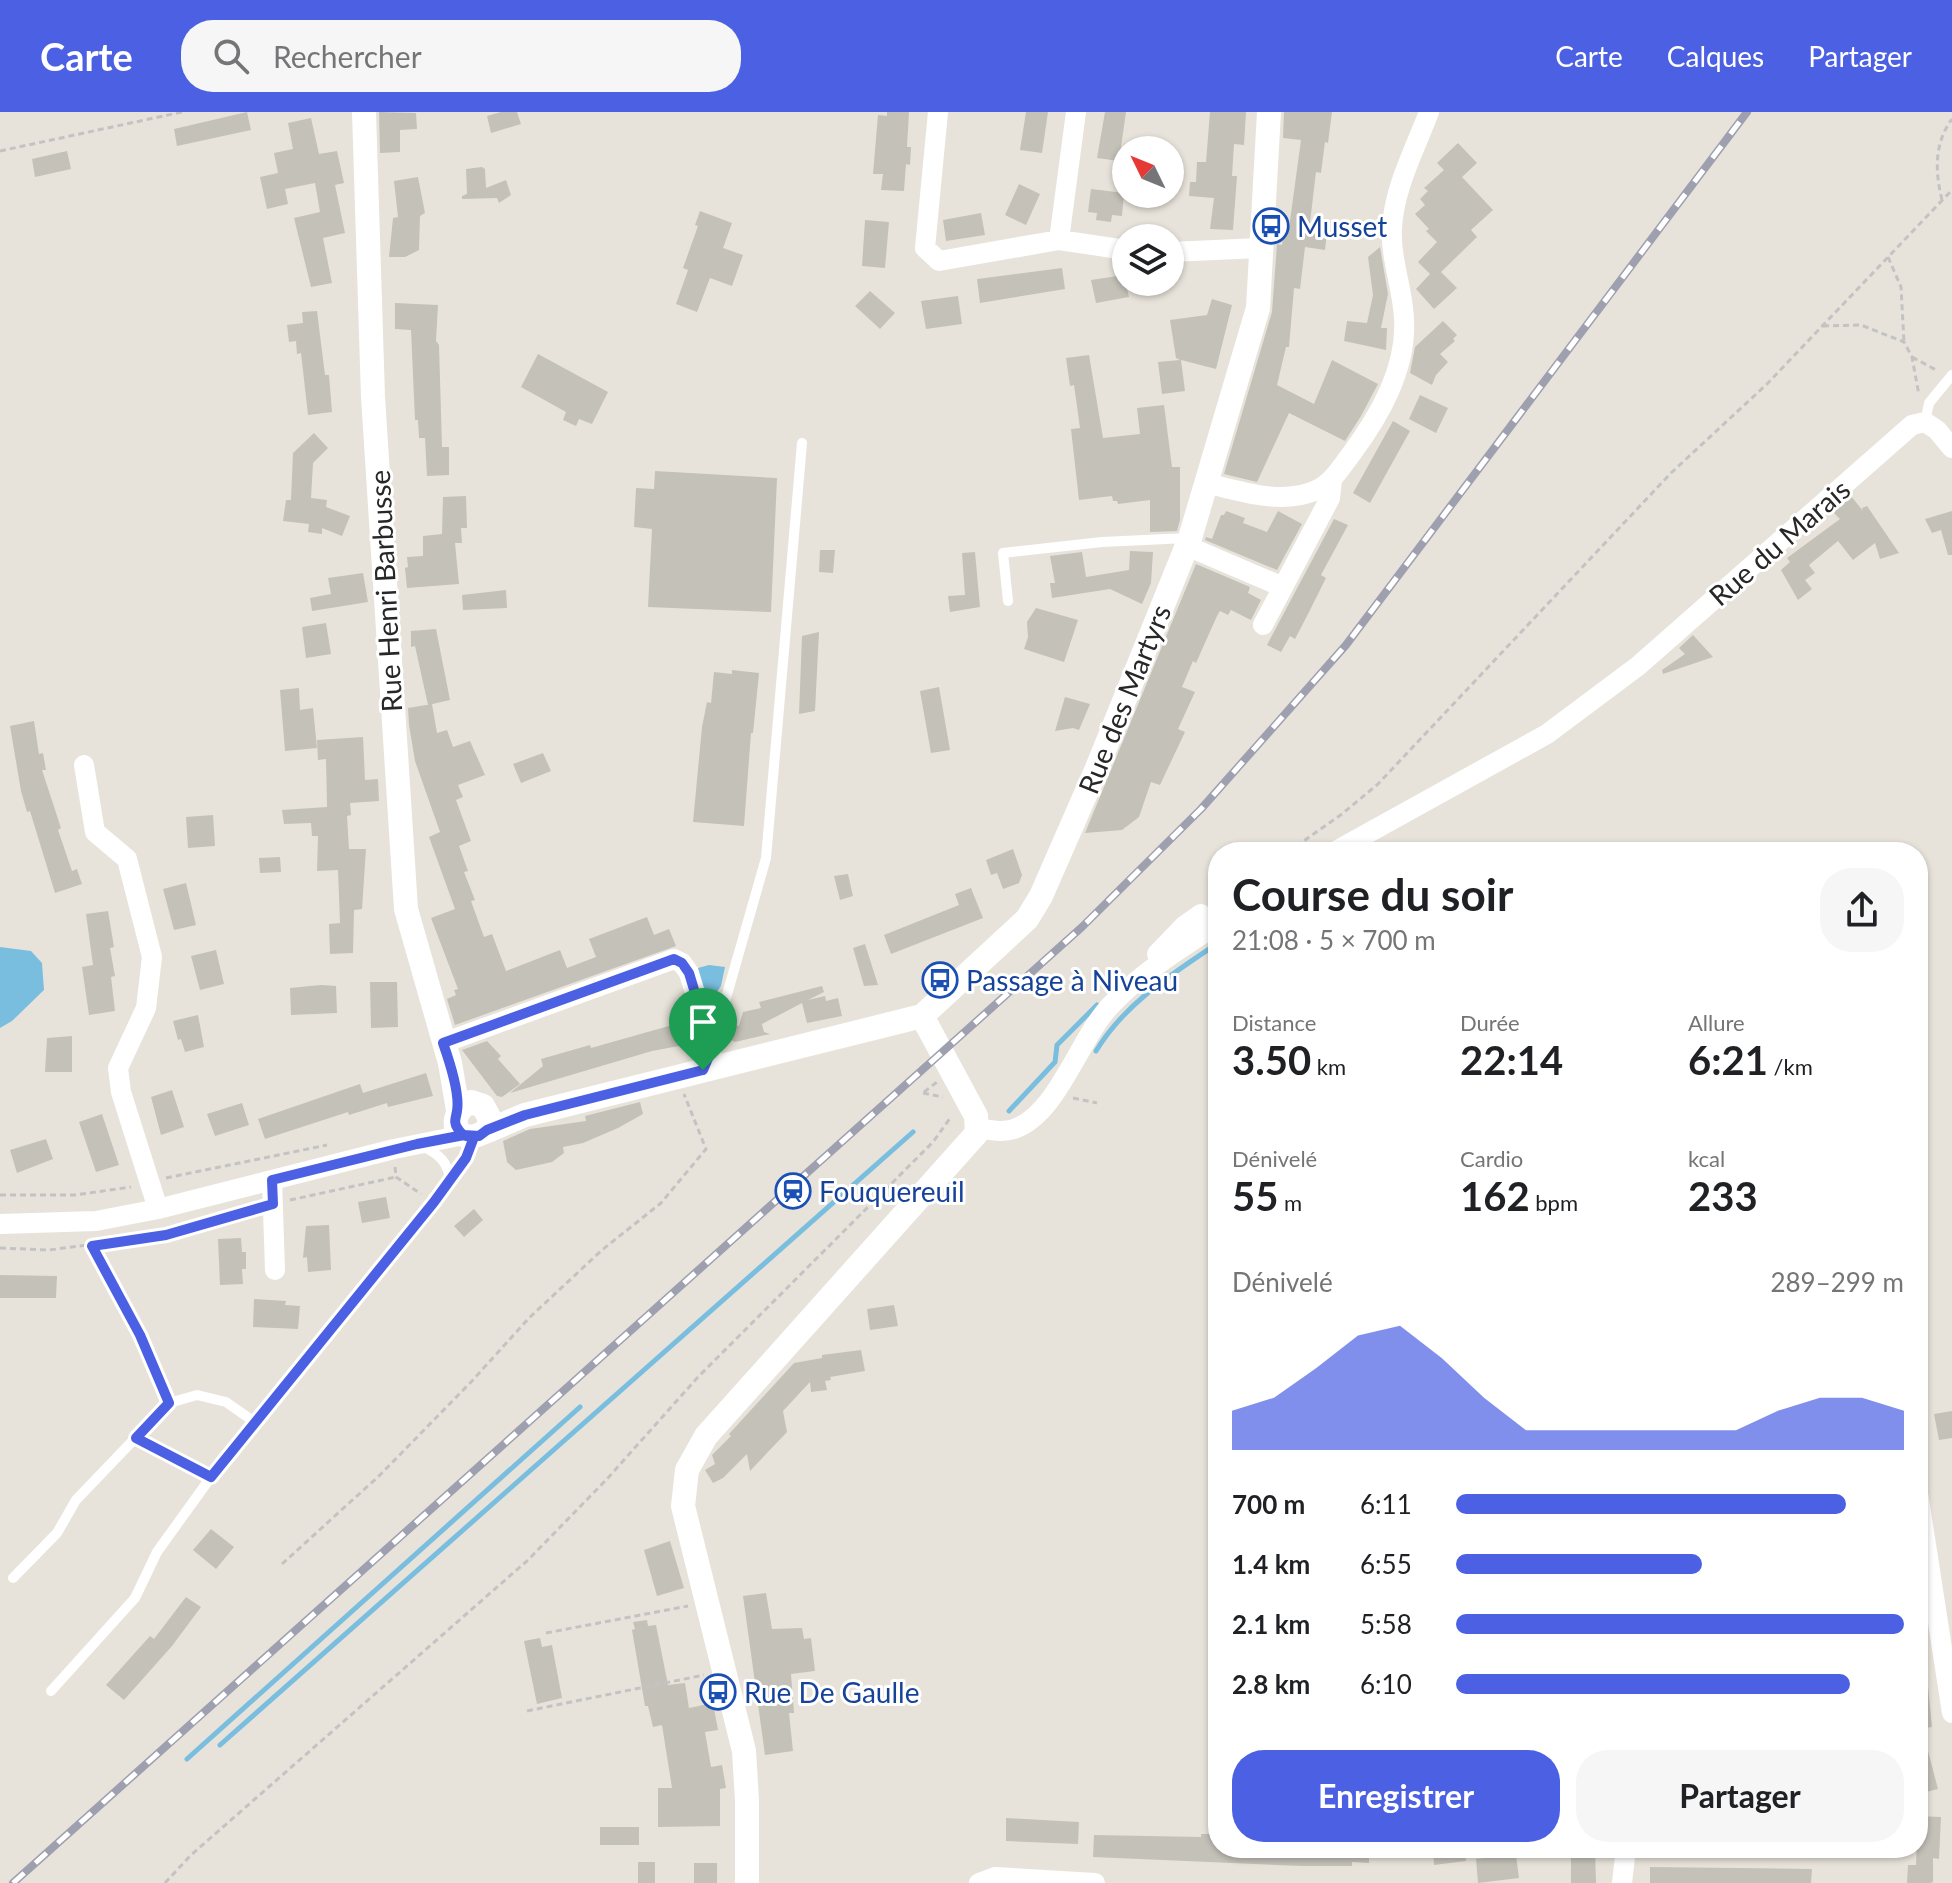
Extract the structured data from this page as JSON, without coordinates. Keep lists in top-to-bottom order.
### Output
{
  "streets": {
    "street": ["Rue du Marais", "Rue Henri Barbusse", "Rue des Martyrs"]
  },
  "places": {
    "bus stop": ["Musset", "Passage à Niveau", "Rue De Gaulle"],
    "station": ["Fouquereuil"]
  },
  "north": "top left",
  "page": {
    "header": "Carte",
    "search": "Rechercher",
    "nav": ["Carte", "Calques", "Partager"],
    "heading": ["Course du soir", "21:08 · 5 × 700 m"],
    "stats": [
      ["Distance", "3.50 km"],
      ["Durée", "22:14"],
      ["Allure", "6:21 /km"],
      ["Dénivelé", "55 m"],
      ["Cardio", "162 bpm"],
      ["kcal", "233"]
    ],
    "chart": ["Dénivelé", "289–299 m"],
    "list": [
      {
        "name": "700 m",
        "note": "6:11"
      },
      {
        "name": "1.4 km",
        "note": "6:55"
      },
      {
        "name": "2.1 km",
        "note": "5:58"
      },
      {
        "name": "2.8 km",
        "note": "6:10"
      }
    ],
    "buttons": ["Enregistrer", "Partager"]
  }
}
